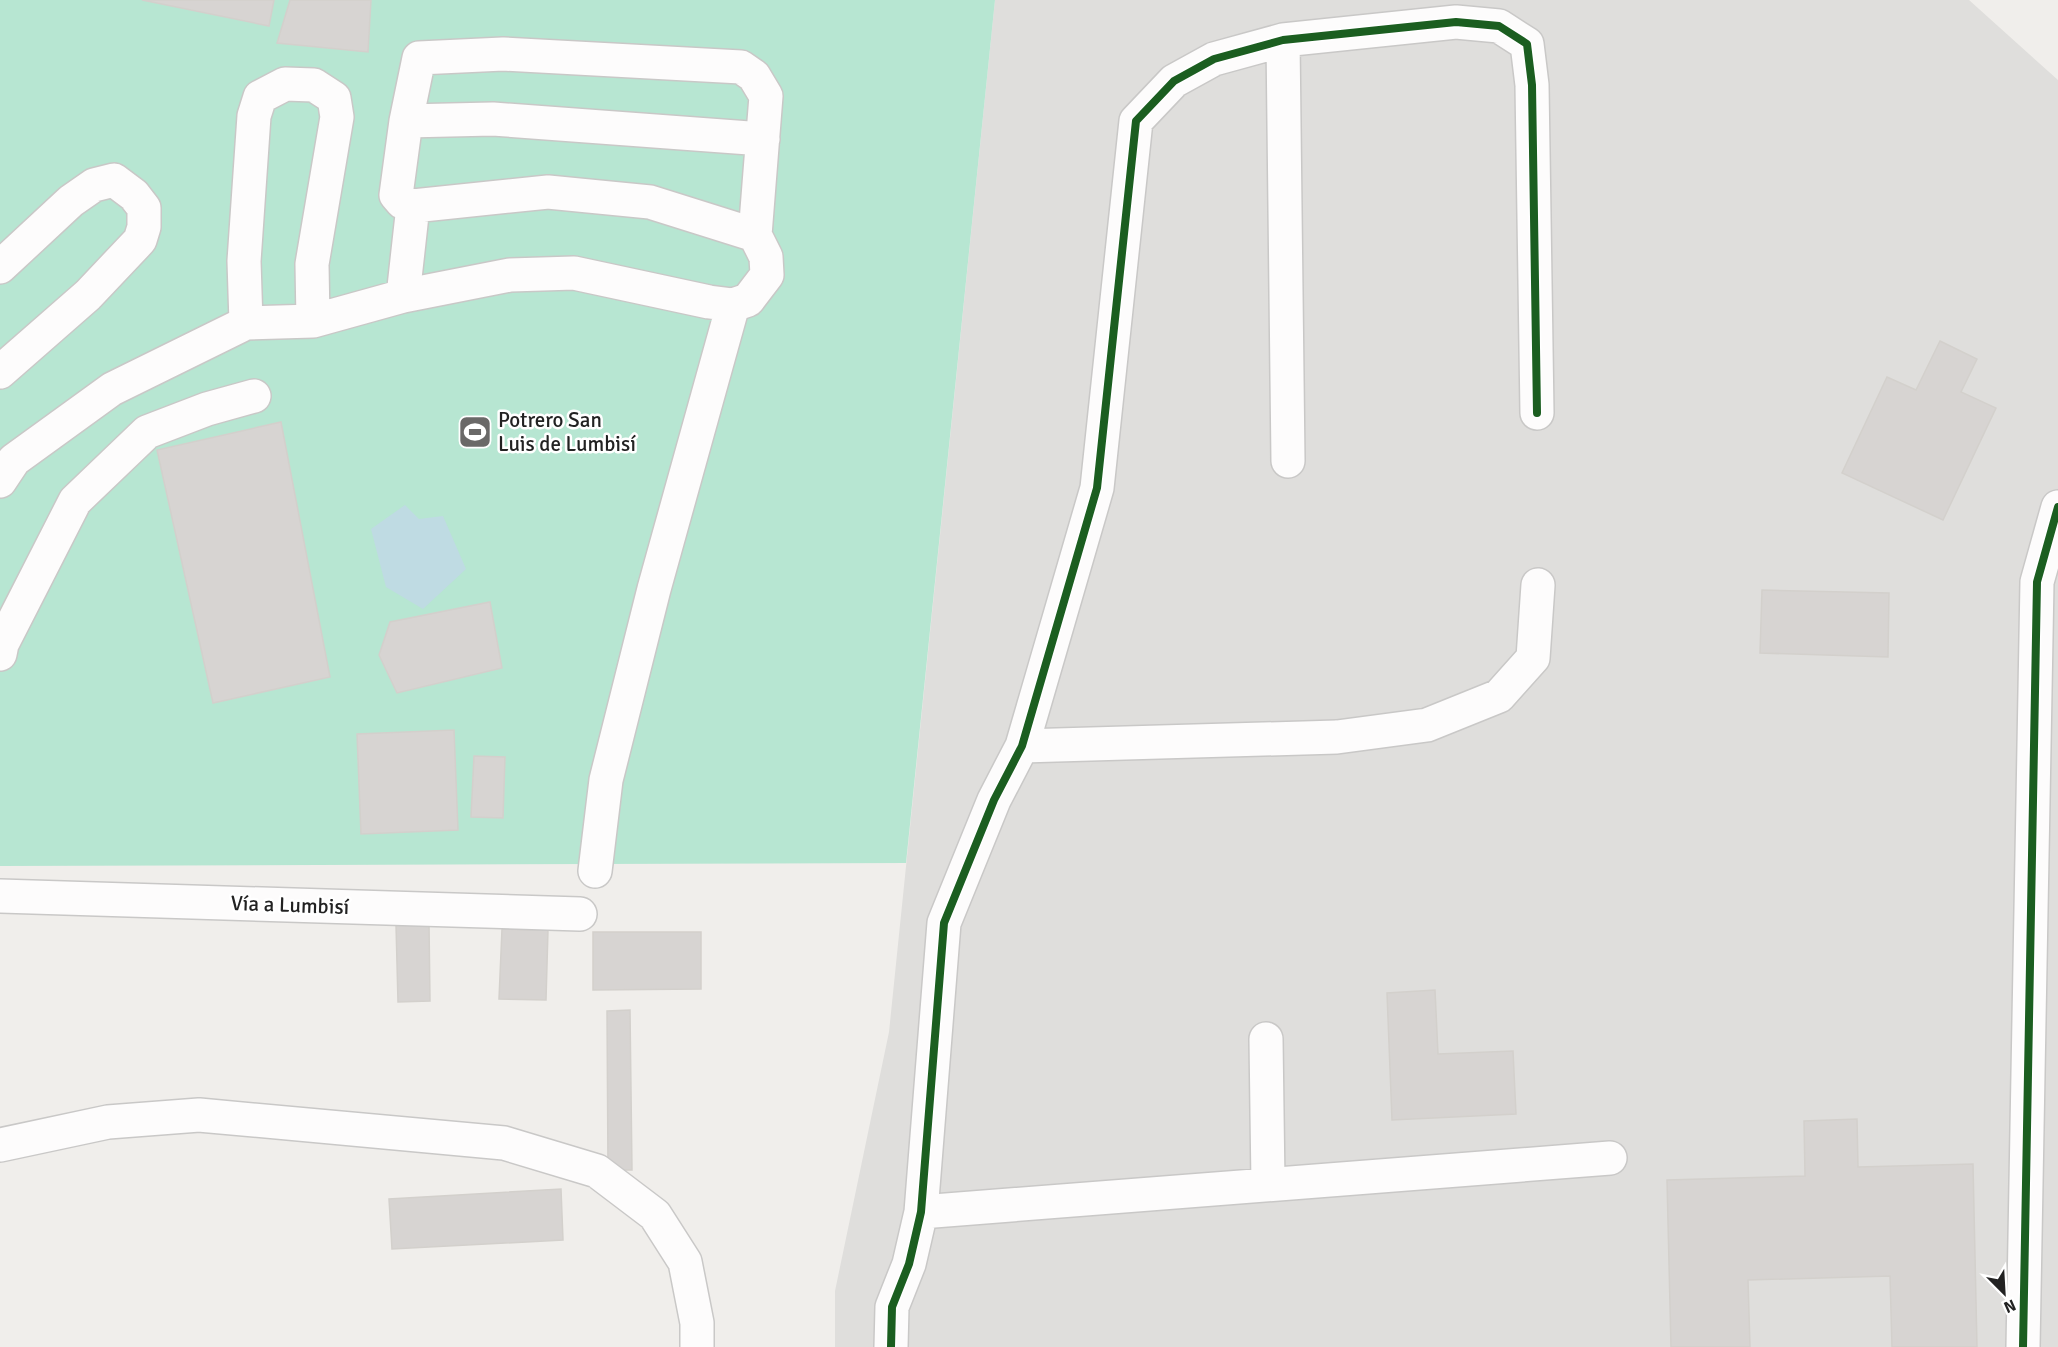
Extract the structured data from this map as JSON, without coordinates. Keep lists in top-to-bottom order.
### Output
{
  "streets": {
    "street": ["Vía a Lumbisí"]
  },
  "places": {
    "sports": ["Potrero San Luis de Lumbisí"]
  },
  "north": "bottom right"
}
